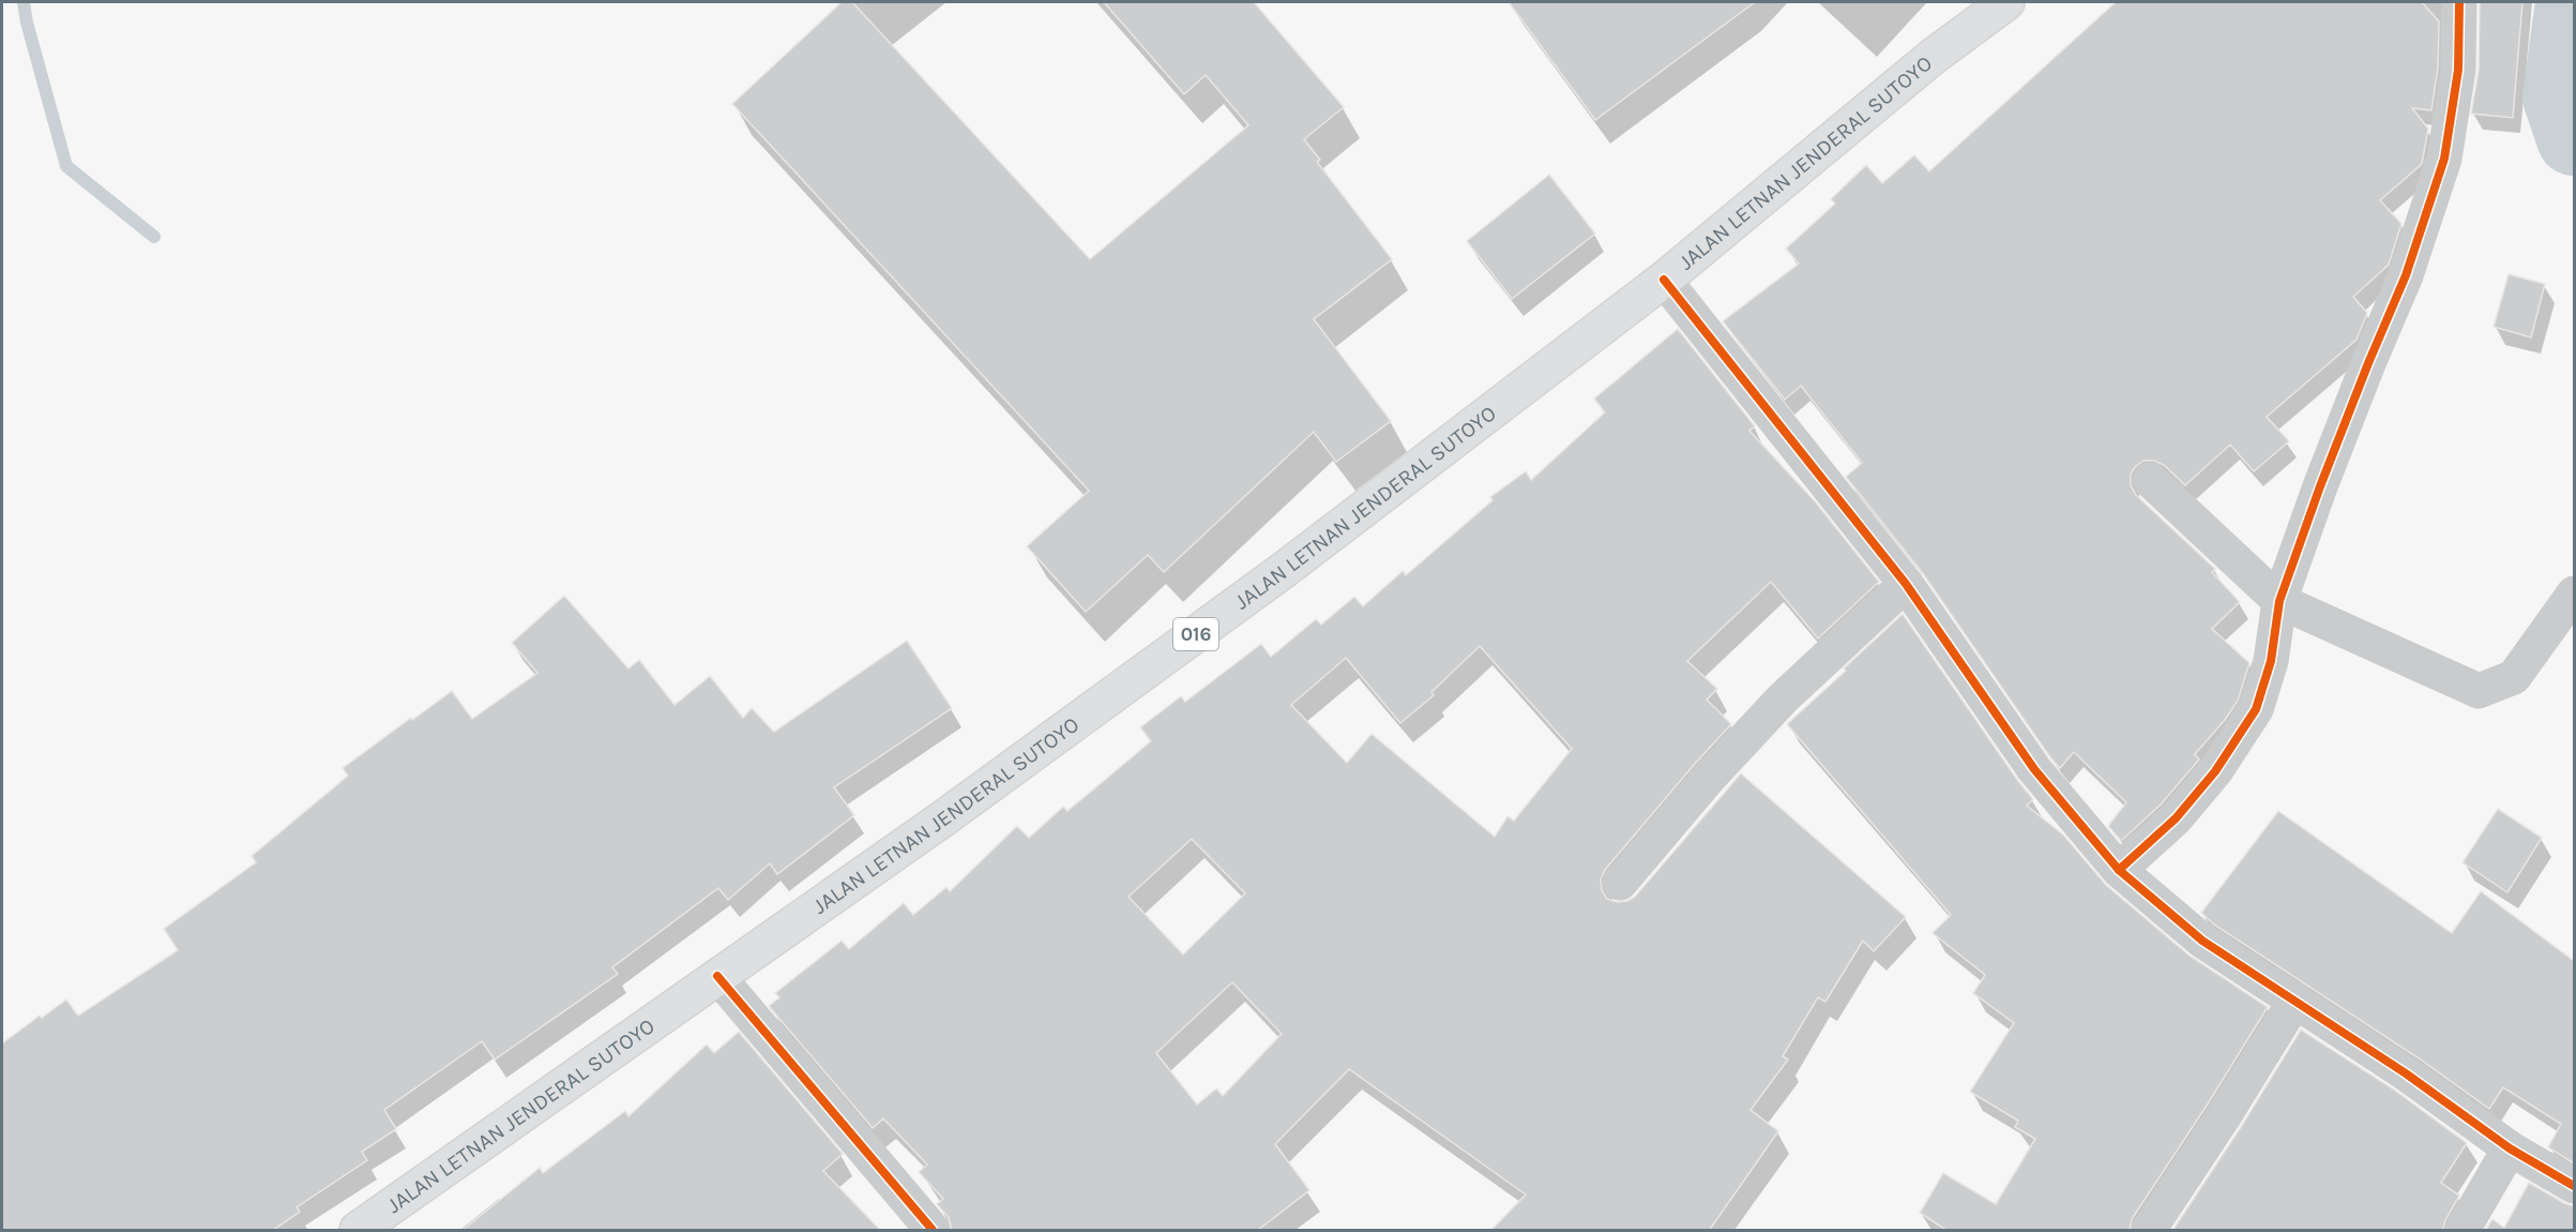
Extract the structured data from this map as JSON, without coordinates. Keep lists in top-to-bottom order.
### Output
{
  "streets": {
    "main road": ["JALAN LETNAN JENDERAL SUTOYO", "016"]
  }
}
